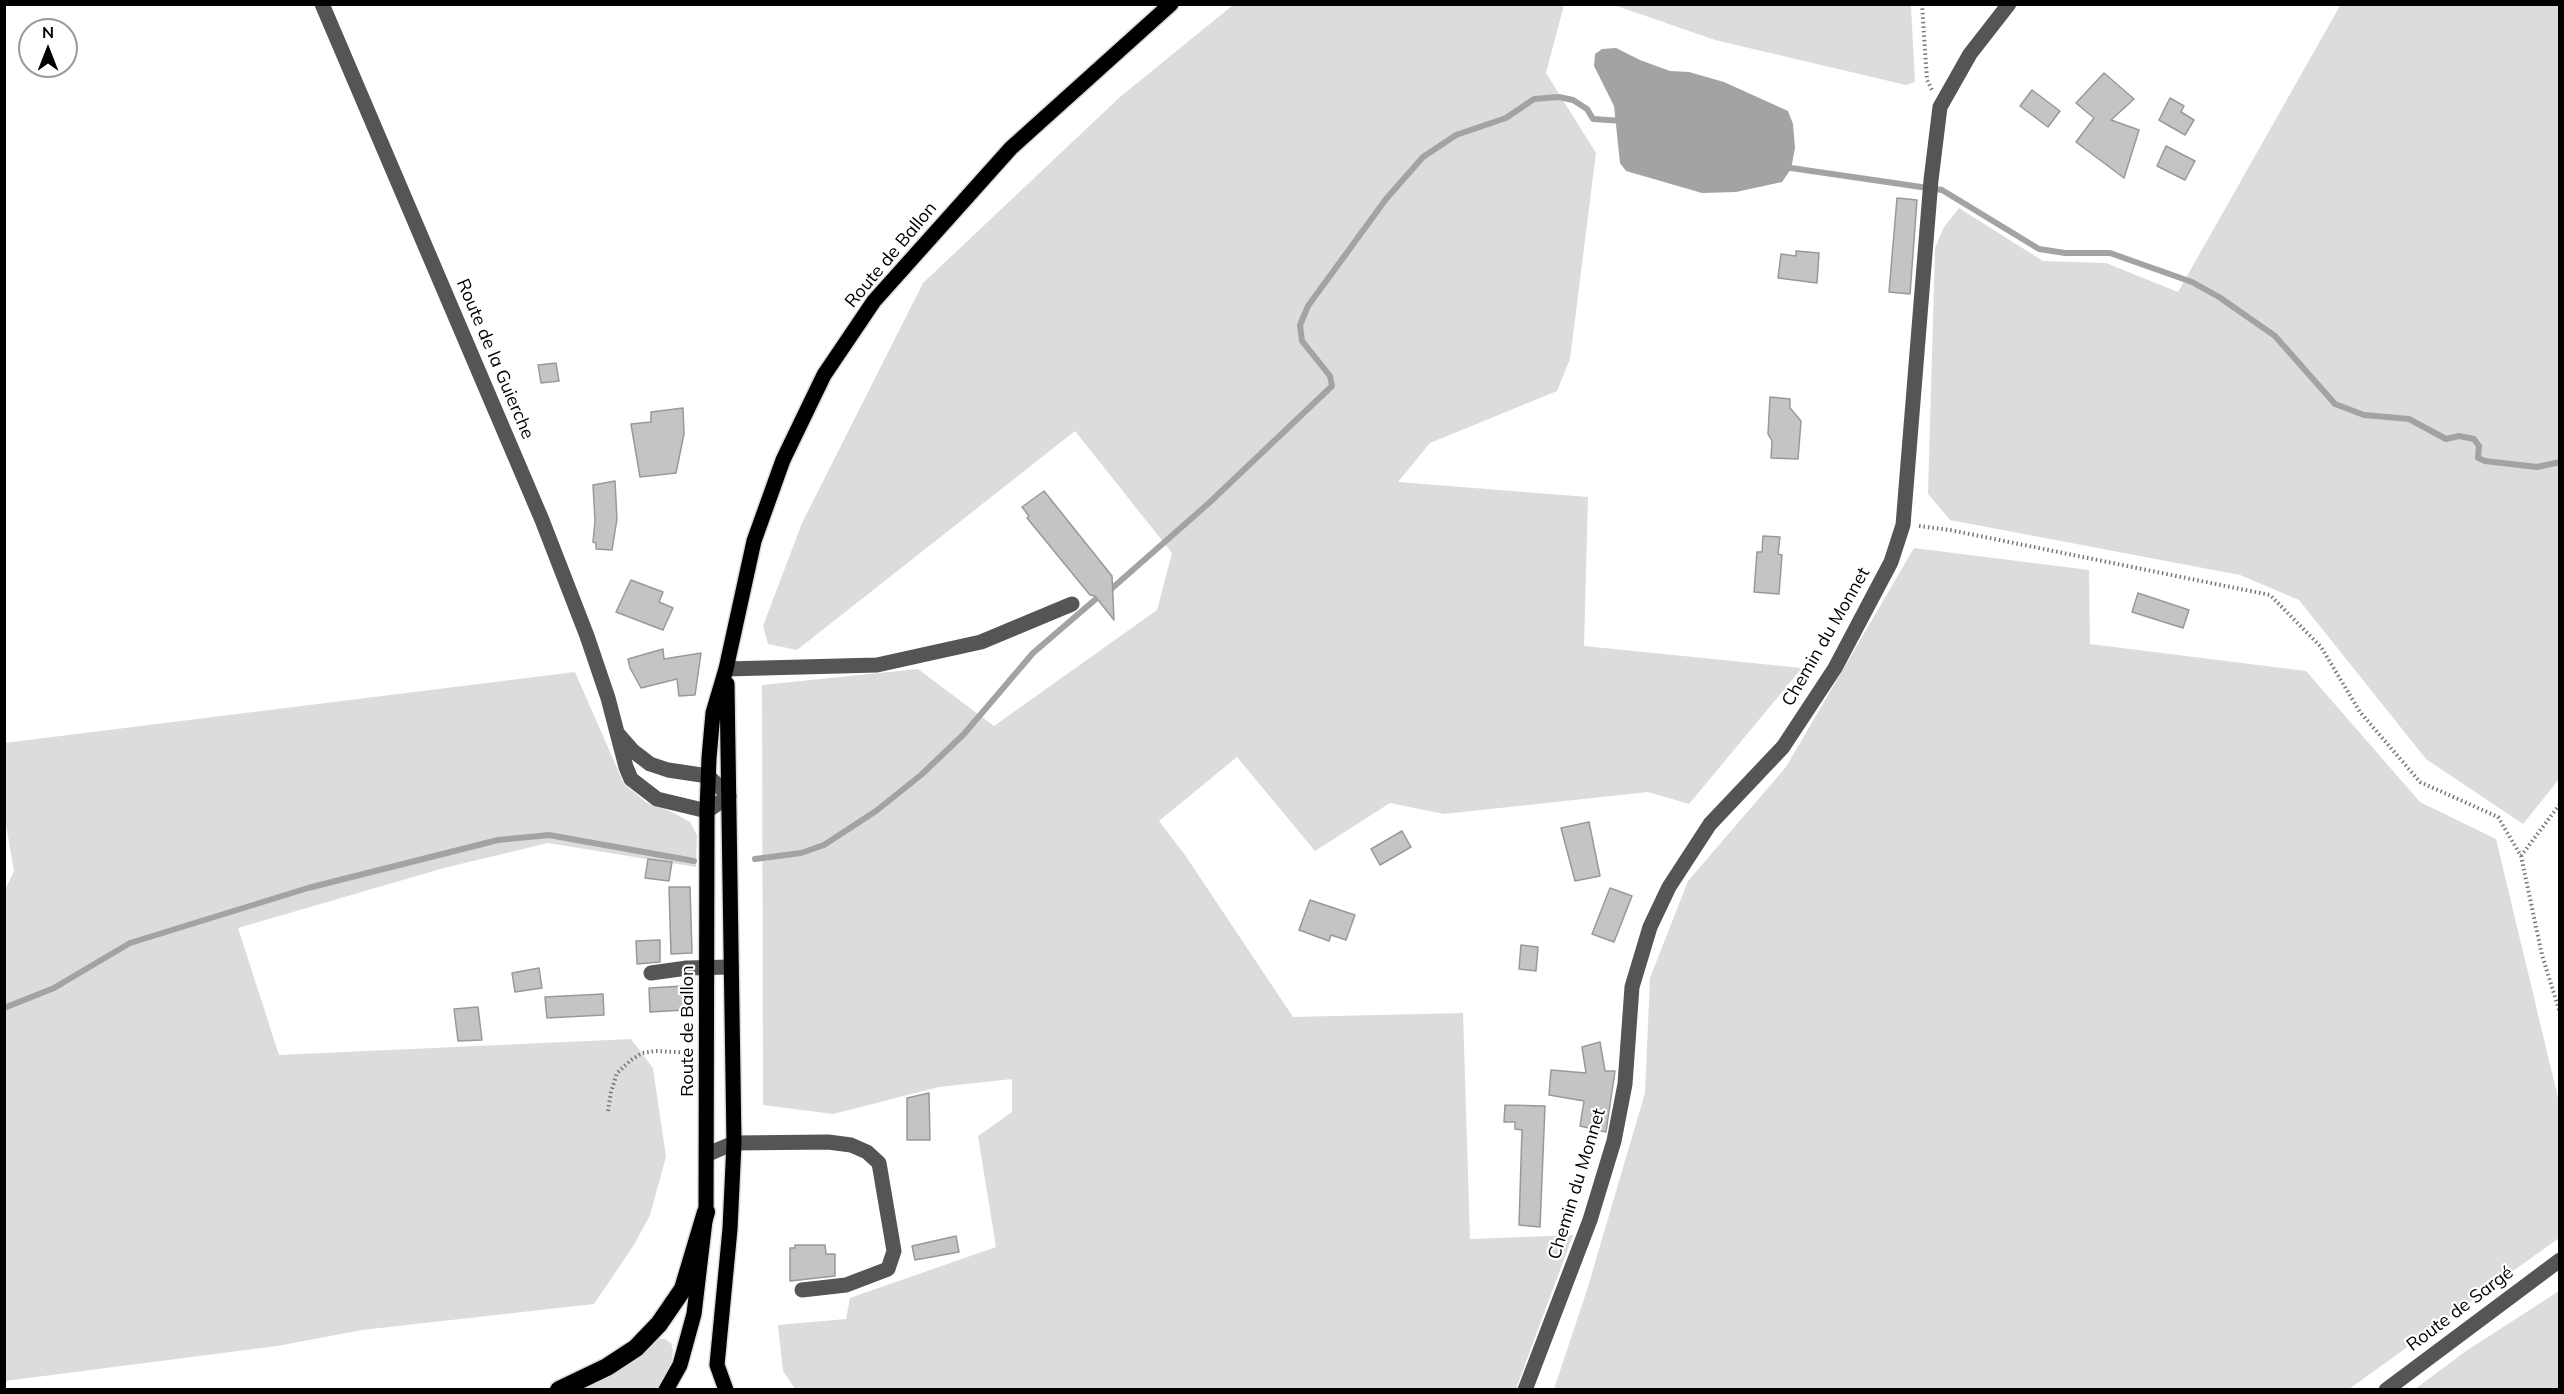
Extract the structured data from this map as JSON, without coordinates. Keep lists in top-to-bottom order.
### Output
{
  "streets": {
    "main road": ["Route de Ballon"],
    "street": ["Route de la Guierche", "Chemin du Monnet", "Route de Sargé"]
  },
  "crossings": [
    ["Route de Ballon", "Route de la Guierche"]
  ],
  "north": "top"
}
